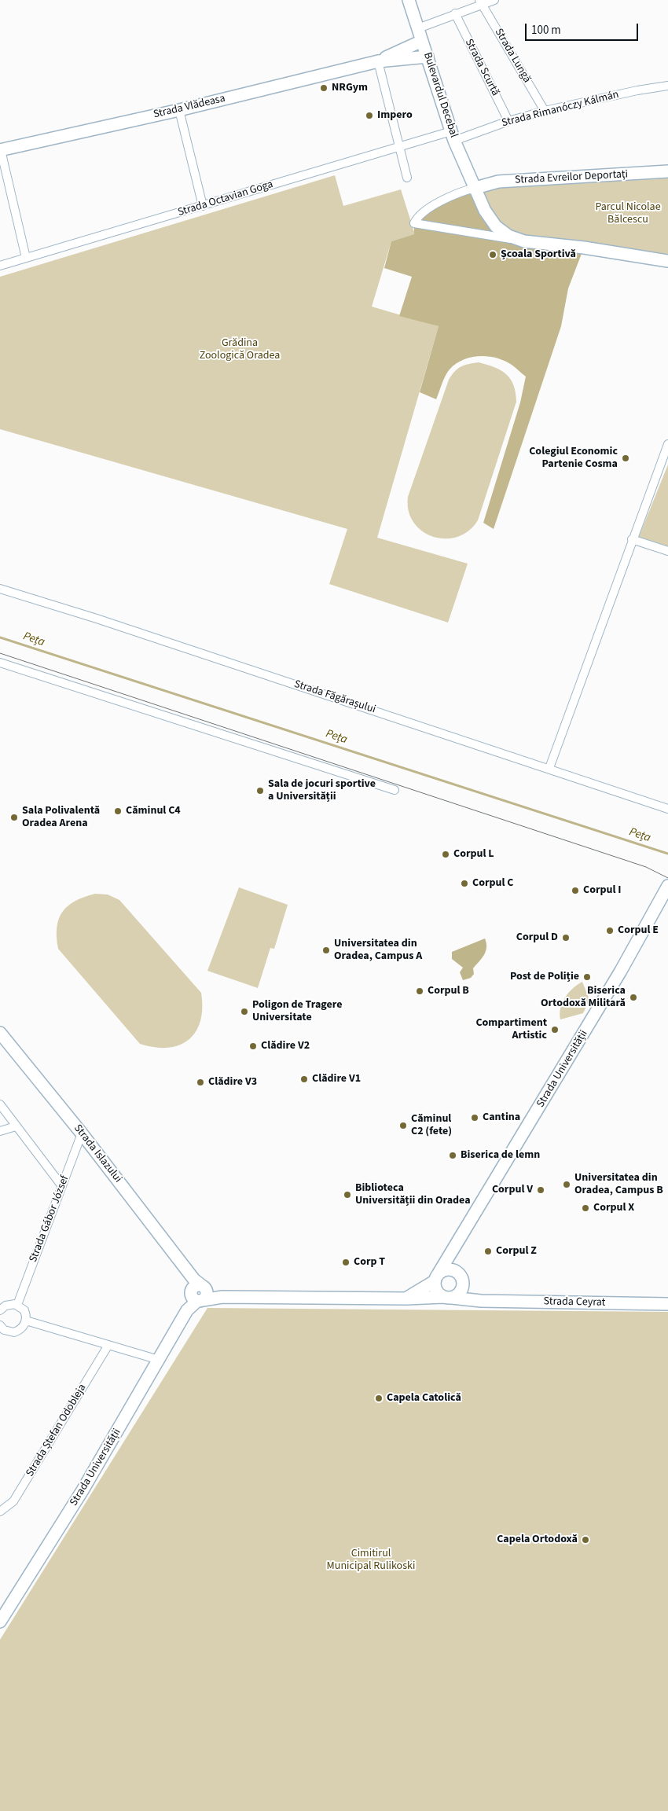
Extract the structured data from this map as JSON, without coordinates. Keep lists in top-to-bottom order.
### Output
{
  "streets": {
    "main road": [
      "Bulevardul Decebal",
      "Strada Vlădeasa",
      "Strada Evreilor Deportaţi",
      "Strada Universității",
      "Strada Islazului",
      "Strada Ceyrat"
    ],
    "street": [
      "Strada Lungă",
      "Strada Scurtă",
      "Strada Rimanóczy Kálmán",
      "Strada Octavian Goga",
      "Strada Făgărașului",
      "Strada Gábor József",
      "Strada Ștefan Odobleja"
    ]
  },
  "crossings": [
    ["Strada Lungă", "Strada Rimanóczy Kálmán"],
    ["Strada Scurtă", "Strada Rimanóczy Kálmán"],
    ["Bulevardul Decebal", "Strada Vlădeasa"],
    ["Bulevardul Decebal", "Strada Rimanóczy Kálmán"],
    ["Bulevardul Decebal", "Strada Evreilor Deportaţi"],
    ["Bulevardul Decebal", "Strada Octavian Goga"],
    ["Strada Rimanóczy Kálmán", "Strada Octavian Goga"],
    ["Strada Universității", "Strada Islazului"],
    ["Strada Universității", "Strada Ceyrat"],
    ["Strada Islazului", "Strada Gábor József"]
  ],
  "water": ["Peța"],
  "parks": ["Parcul Nicolae Bălcescu", "Grădina Zoologică Oradea", "Cimitirul Municipal Rulikoski"],
  "places": [
    "NRGym",
    "Impero",
    "Școala Sportivă",
    "Colegiul Economic Partenie Cosma",
    "Sala de jocuri sportive a Universității",
    "Căminul C4",
    "Sala Polivalentă Oradea Arena",
    "Corpul L",
    "Corpul C",
    "Corpul I",
    "Corpul E",
    "Corpul D",
    "Universitatea din Oradea, Campus A",
    "Post de Poliție",
    "Corpul B",
    "Biserica Ortodoxă Militară",
    "Poligon de Tragere Universitate",
    "Compartiment Artistic",
    "Clădire V2",
    "Clădire V1",
    "Clădire V3",
    "Cantina",
    "Căminul C2 (fete)",
    "Biserica de lemn",
    "Universitatea din Oradea, Campus B",
    "Corpul V",
    "Biblioteca Universității din Oradea",
    "Corpul X",
    "Corpul Z",
    "Corp T",
    "Capela Catolică",
    "Capela Ortodoxă"
  ],
  "scale_bar": "100 m"
}
